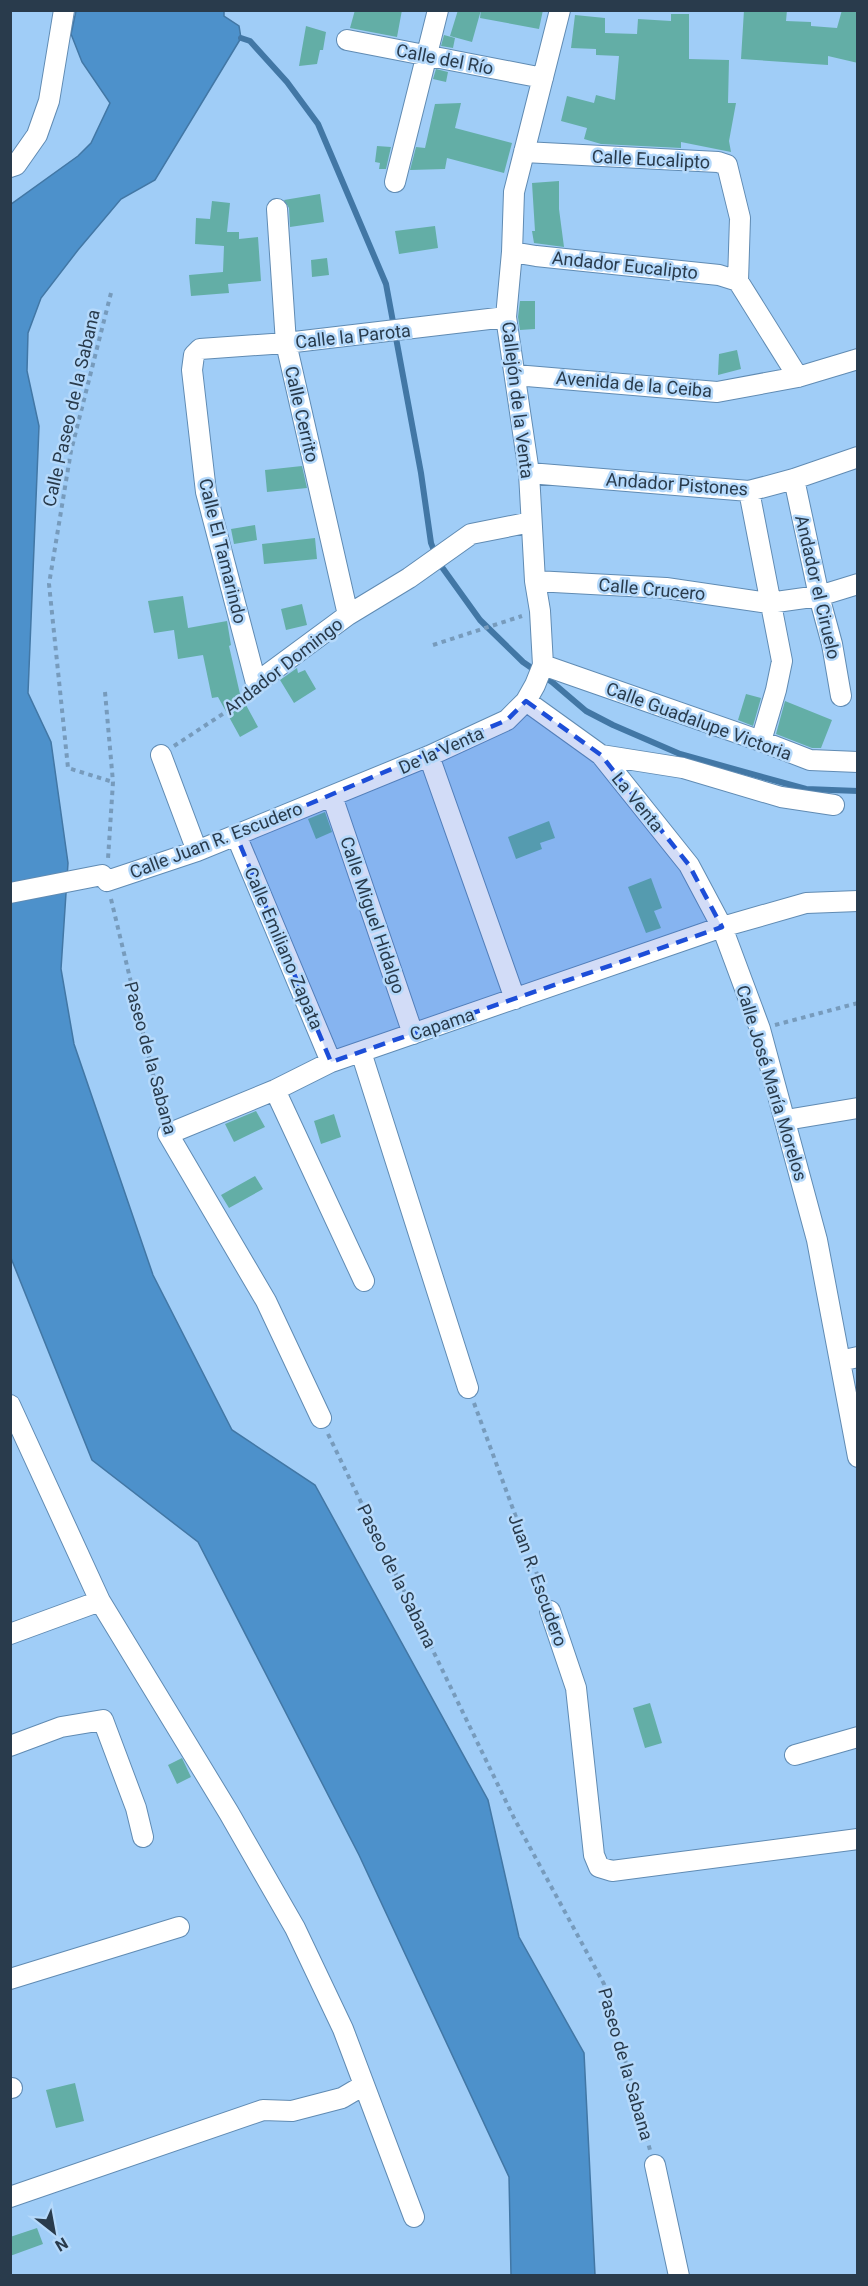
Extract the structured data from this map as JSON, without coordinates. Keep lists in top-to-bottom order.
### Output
{
  "streets": {
    "street": [
      "Calle del Río",
      "Calle Eucalipto",
      "Andador Eucalipto",
      "Calle la Parota",
      "Avenida de la Ceiba",
      "Callejón de la Venta",
      "Calle Cerrito",
      "Andador Pistones",
      "Calle El Tamarindo",
      "Andador el Ciruelo",
      "Calle Crucero",
      "Andador Domingo",
      "Calle Guadalupe Victoria",
      "De la Venta",
      "La Venta",
      "Calle Juan R. Escudero",
      "Calle Miguel Hidalgo",
      "Calle Emiliano Zapata",
      "Capama",
      "Paseo de la Sabana",
      "Calle José María Morelos",
      "Juan R. Escudero"
    ],
    "path": ["Calle Paseo de la Sabana"]
  },
  "crossings": [
    ["Calle del Río", "Callejón de la Venta"],
    ["Calle Eucalipto", "Andador Eucalipto"],
    ["Calle Eucalipto", "Callejón de la Venta"],
    ["Andador Eucalipto", "Callejón de la Venta"],
    ["Calle la Parota", "Callejón de la Venta"],
    ["Calle la Parota", "Calle Cerrito"],
    ["Calle la Parota", "Calle El Tamarindo"],
    ["Avenida de la Ceiba", "Callejón de la Venta"],
    ["Callejón de la Venta", "Andador Pistones"],
    ["Callejón de la Venta", "Calle Crucero"],
    ["Callejón de la Venta", "Andador Domingo"],
    ["Callejón de la Venta", "Calle Guadalupe Victoria"],
    ["Callejón de la Venta", "De la Venta"],
    ["Callejón de la Venta", "La Venta"],
    ["Calle Cerrito", "Andador Domingo"],
    ["Andador Pistones", "Andador el Ciruelo"],
    ["Calle El Tamarindo", "Andador Domingo"],
    ["Andador el Ciruelo", "Calle Crucero"],
    ["Calle Guadalupe Victoria", "De la Venta"],
    ["Calle Guadalupe Victoria", "La Venta"],
    ["De la Venta", "La Venta"],
    ["De la Venta", "Calle Juan R. Escudero"],
    ["De la Venta", "Calle Miguel Hidalgo"],
    ["La Venta", "Capama"],
    ["La Venta", "Calle José María Morelos"],
    ["Calle Juan R. Escudero", "Calle Miguel Hidalgo"],
    ["Calle Juan R. Escudero", "Calle Emiliano Zapata"],
    ["Calle Juan R. Escudero", "Paseo de la Sabana"],
    ["Calle Miguel Hidalgo", "Capama"],
    ["Calle Emiliano Zapata", "Capama"],
    ["Capama", "Paseo de la Sabana"],
    ["Capama", "Calle José María Morelos"]
  ],
  "north": "bottom right"
}
